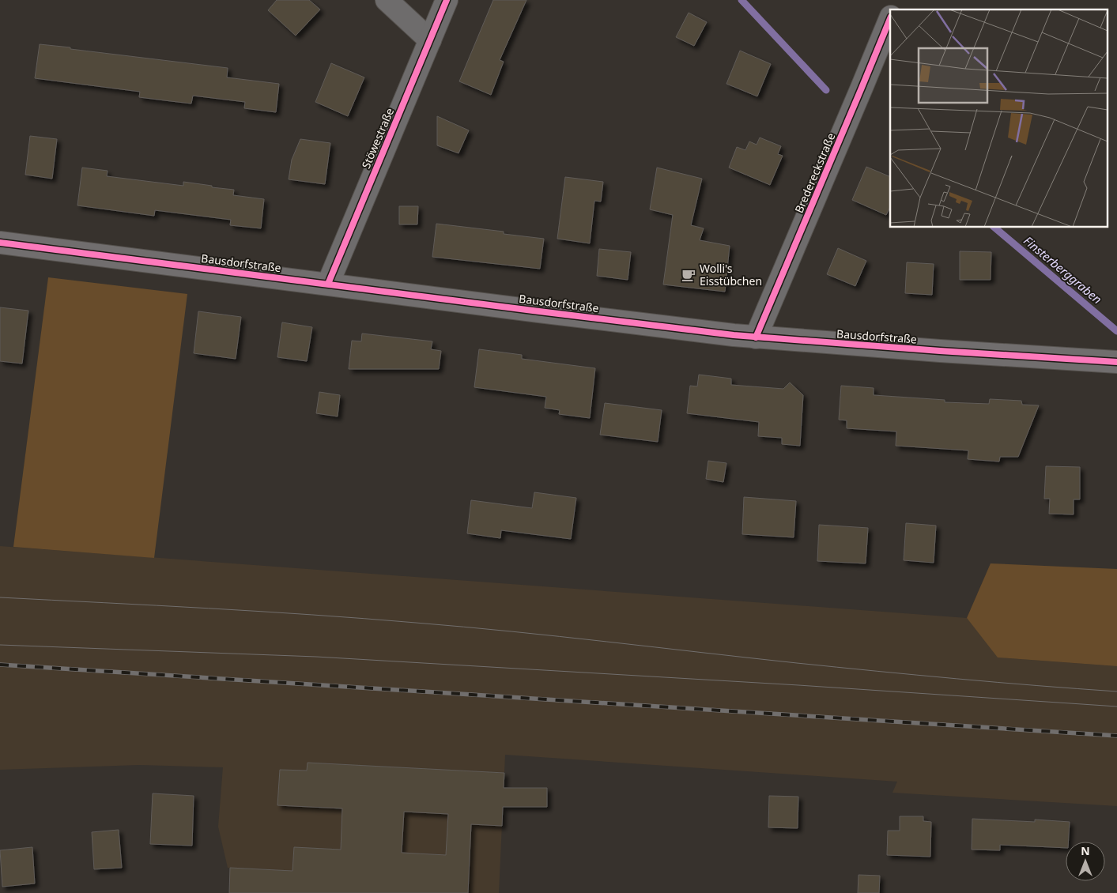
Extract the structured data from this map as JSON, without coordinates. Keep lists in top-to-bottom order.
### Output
{
  "streets": {
    "street": ["Stöwestraße", "Bredereckstraße", "Bausdorfstraße"]
  },
  "crossings": [
    ["Stöwestraße", "Bausdorfstraße"],
    ["Bredereckstraße", "Bausdorfstraße"]
  ],
  "water": ["Finsterberggraben"],
  "places": {
    "cafe": ["Wolli's Eisstübchen"]
  },
  "north": "top"
}
